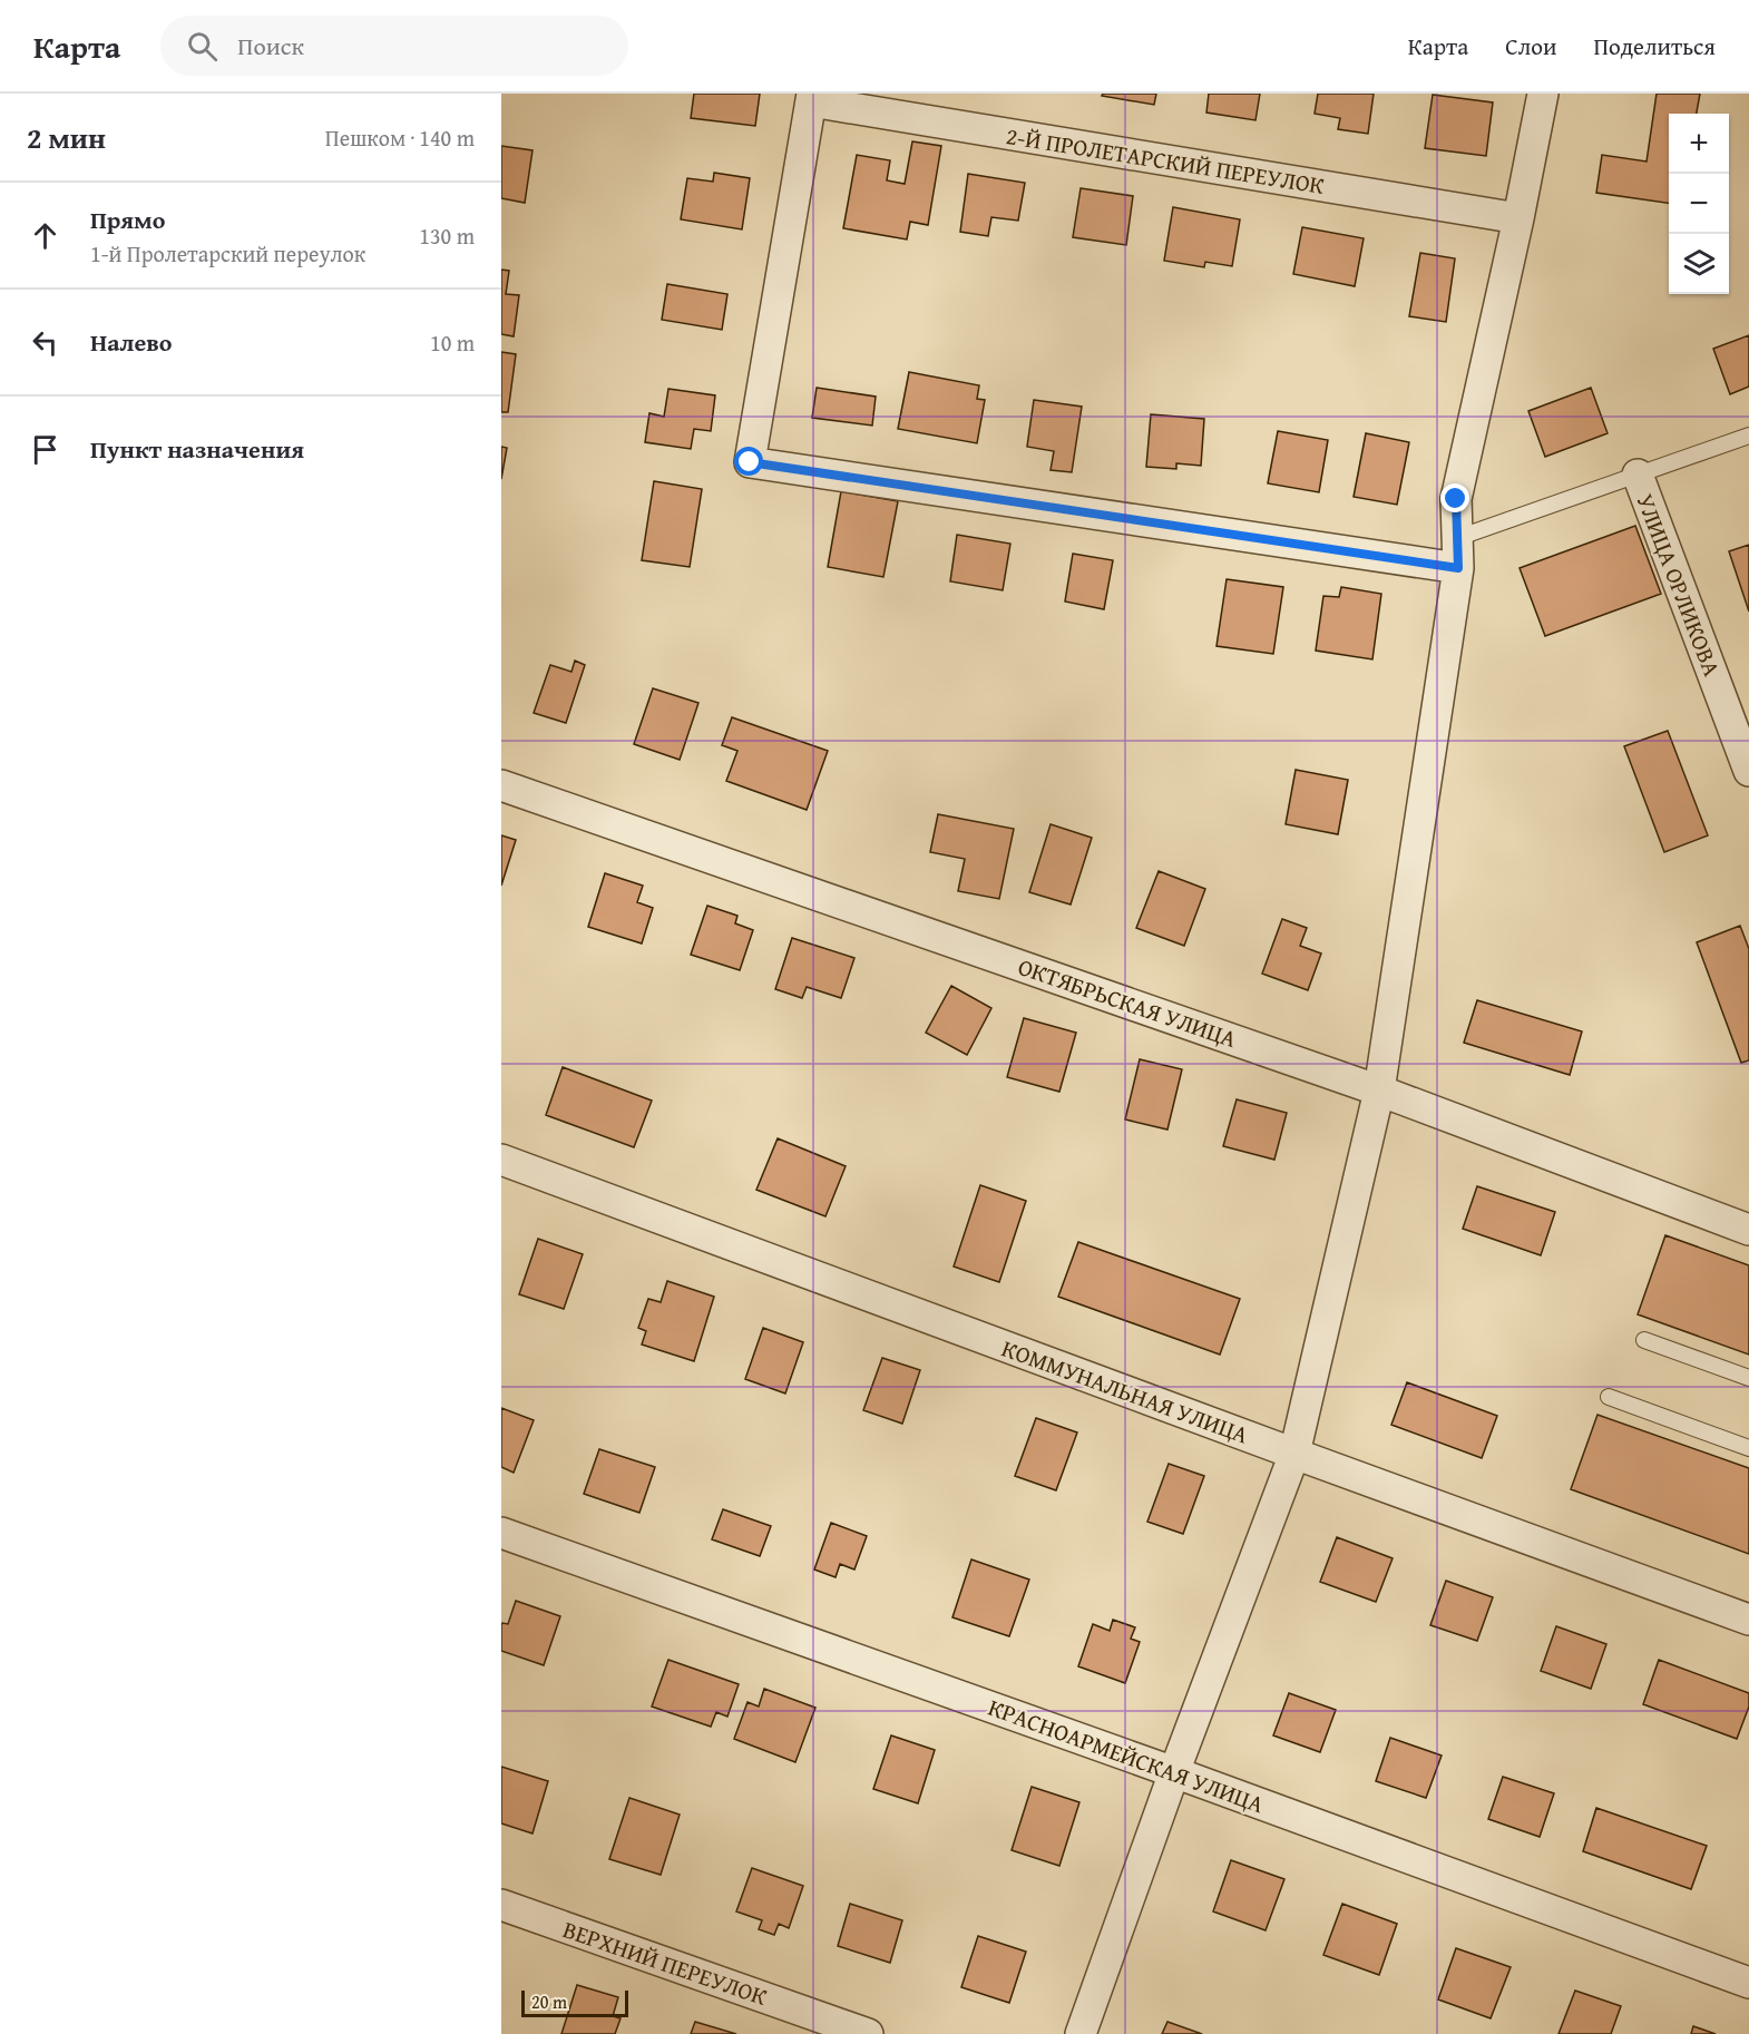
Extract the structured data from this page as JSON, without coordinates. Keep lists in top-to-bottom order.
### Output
{
  "streets": {
    "street": [
      "2-Й ПРОЛЕТАРСКИЙ ПЕРЕУЛОК",
      "УЛИЦА ОРЛИКОВА",
      "ОКТЯБРЬСКАЯ УЛИЦА",
      "КОММУНАЛЬНАЯ УЛИЦА",
      "КРАСНОАРМЕЙСКАЯ УЛИЦА",
      "ВЕРХНИЙ ПЕРЕУЛОК"
    ]
  },
  "scale_bar": "20 m",
  "page": {
    "header": "Карта",
    "search": "Поиск",
    "nav": ["Карта", "Слои", "Поделиться"],
    "heading": ["2 мин", "Пешком · 140 m"],
    "map_buttons": ["+", "−"],
    "list": [
      ["Прямо", "1-й Пролетарский переулок", "130 m"],
      ["Налево", "10 m"],
      "Пункт назначения"
    ],
    "scale": "20 m"
  }
}
